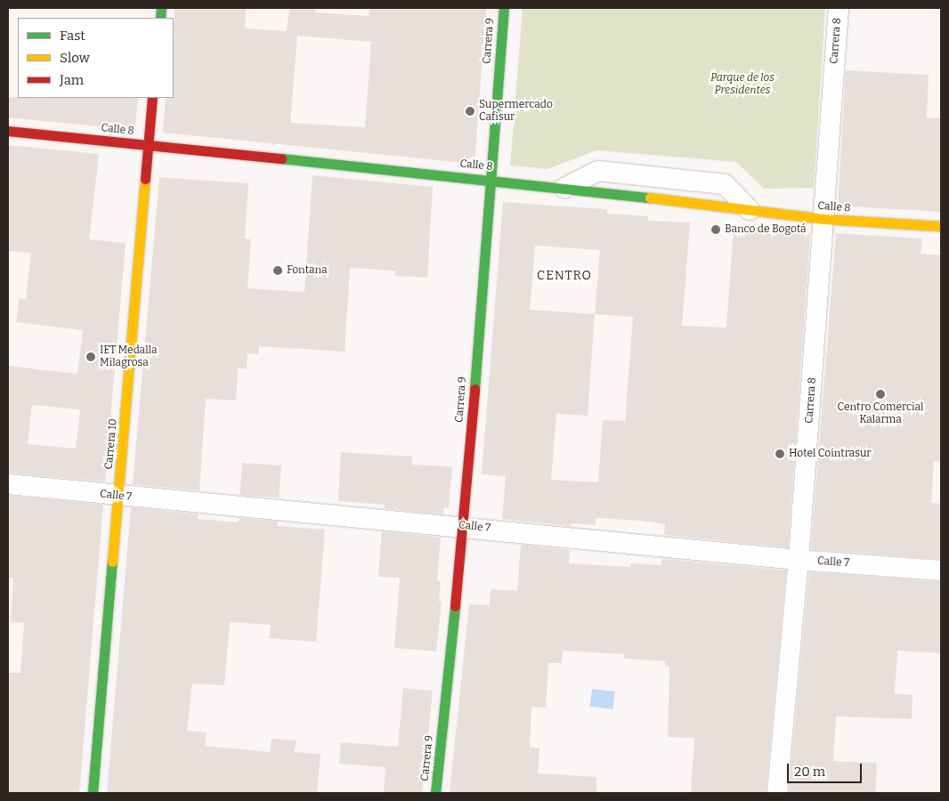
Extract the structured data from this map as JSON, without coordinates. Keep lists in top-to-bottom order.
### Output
{
  "streets": {
    "main road": ["Carrera 9", "Calle 8", "Carrera 10"],
    "street": ["Carrera 8", "Calle 7"]
  },
  "crossings": [
    ["Carrera 9", "Calle 8"],
    ["Carrera 9", "Calle 7"],
    ["Carrera 8", "Calle 8"],
    ["Carrera 8", "Calle 7"],
    ["Calle 8", "Carrera 10"],
    ["Carrera 10", "Calle 7"]
  ],
  "districts": ["CENTRO"],
  "parks": ["Parque de los Presidentes"],
  "places": [
    "Supermercado Cafisur",
    "Banco de Bogotá",
    "Fontana",
    "IET Medalla Milagrosa",
    "Centro Comercial Kalarma",
    "Hotel Cointrasur"
  ],
  "legend": ["Fast", "Slow", "Jam"],
  "scale_bar": "20 m"
}
